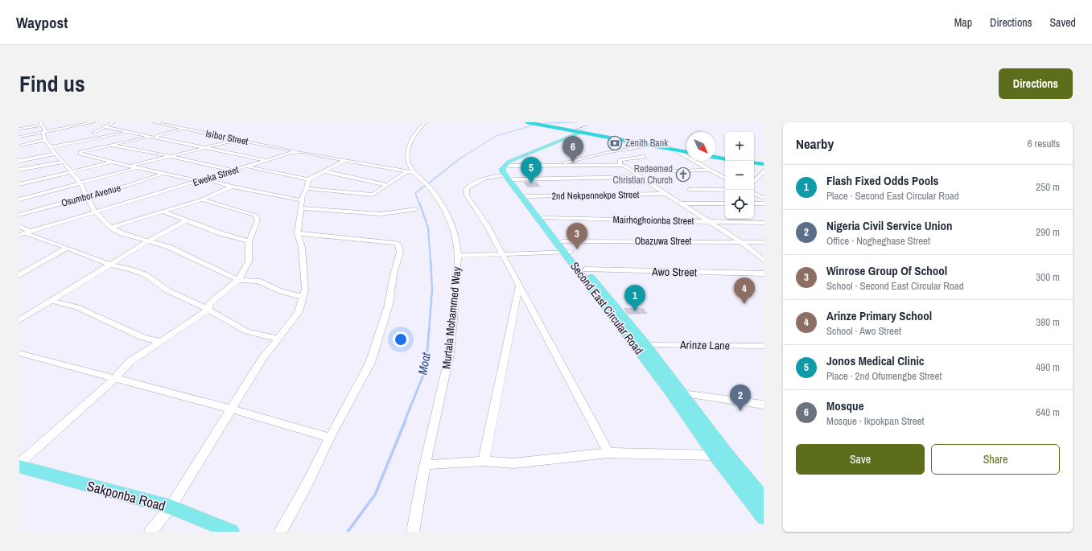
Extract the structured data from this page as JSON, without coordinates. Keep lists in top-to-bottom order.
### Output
{
  "streets": {
    "main road": ["Second East Circular Road", "Sakponba Road"],
    "street": [
      "Isibor Street",
      "Eweka Street",
      "Osumbor Avenue",
      "2nd Nekpennekpe Street",
      "Mairhoghoionba Street",
      "Obazuwa Street",
      "Awo Street",
      "Murtala Mohammed Way",
      "Arinze Lane"
    ]
  },
  "crossings": [
    ["Isibor Street", "Eweka Street"],
    ["Eweka Street", "Murtala Mohammed Way"],
    ["2nd Nekpennekpe Street", "Second East Circular Road"],
    ["Mairhoghoionba Street", "Second East Circular Road"],
    ["Obazuwa Street", "Second East Circular Road"],
    ["Awo Street", "Second East Circular Road"],
    ["Second East Circular Road", "Arinze Lane"]
  ],
  "water": ["Moat"],
  "places": {
    "bank": ["Zenith Bank"],
    "church": ["Redeemed Christian Church"]
  },
  "north": "bottom right",
  "page": {
    "header": "Waypost",
    "nav": ["Map", "Directions", "Saved"],
    "title": "Find us",
    "buttons": [
      "Directions",
      ["Save", "Share"]
    ],
    "heading": ["Nearby", "6 results"],
    "map_buttons": ["+", "−"],
    "pins": [
      "6",
      "5",
      "3",
      "4",
      "1",
      "2"
    ],
    "list": [
      {
        "mark": "1",
        "name": "Flash Fixed Odds Pools",
        "note": "Place · Second East Circular Road",
        "value": "250 m"
      },
      {
        "mark": "2",
        "name": "Nigeria Civil Service Union",
        "note": "Office · Nogheghase Street",
        "value": "290 m"
      },
      {
        "mark": "3",
        "name": "Winrose Group Of School",
        "note": "School · Second East Circular Road",
        "value": "300 m"
      },
      {
        "mark": "4",
        "name": "Arinze Primary School",
        "note": "School · Awo Street",
        "value": "380 m"
      },
      {
        "mark": "5",
        "name": "Jonos Medical Clinic",
        "note": "Place · 2nd Ofumengbe Street",
        "value": "490 m"
      },
      {
        "mark": "6",
        "name": "Mosque",
        "note": "Mosque · Ikpokpan Street",
        "value": "640 m"
      }
    ]
  }
}
